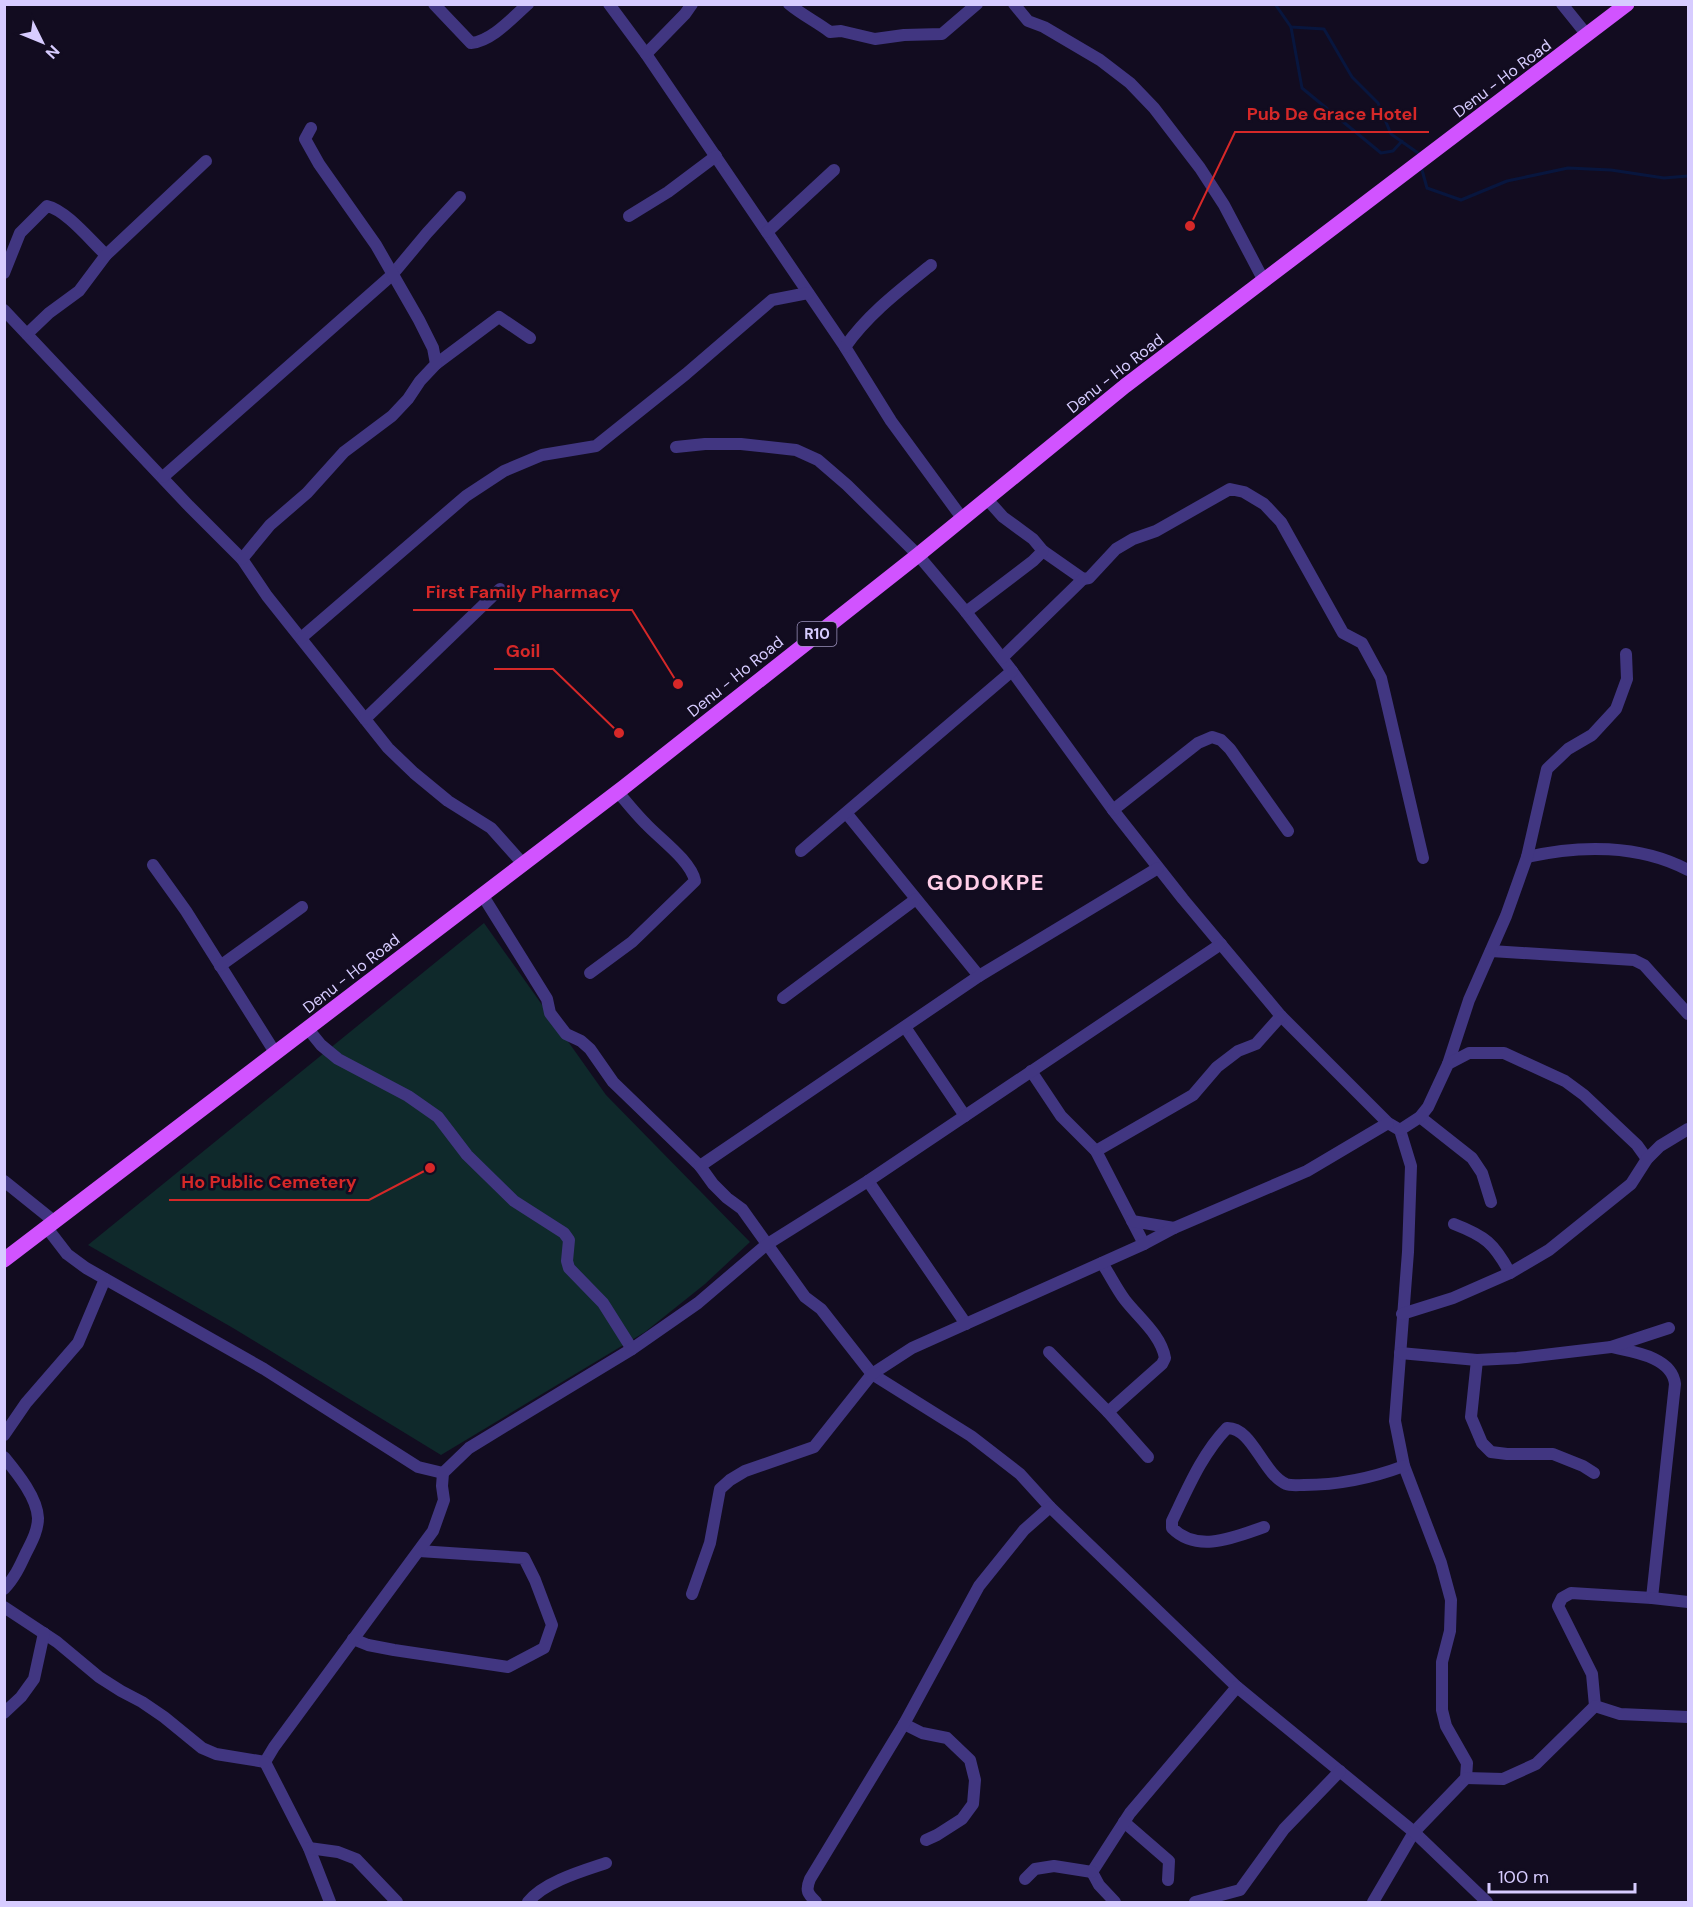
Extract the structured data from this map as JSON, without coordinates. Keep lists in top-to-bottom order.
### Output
{
  "streets": {
    "main road": ["Denu - Ho Road", "R10"]
  },
  "districts": ["GODOKPE"],
  "places": [
    "Pub De Grace Hotel",
    "First Family Pharmacy",
    "Goil",
    "Ho Public Cemetery"
  ],
  "scale_bar": "100 m",
  "north": "bottom right"
}
